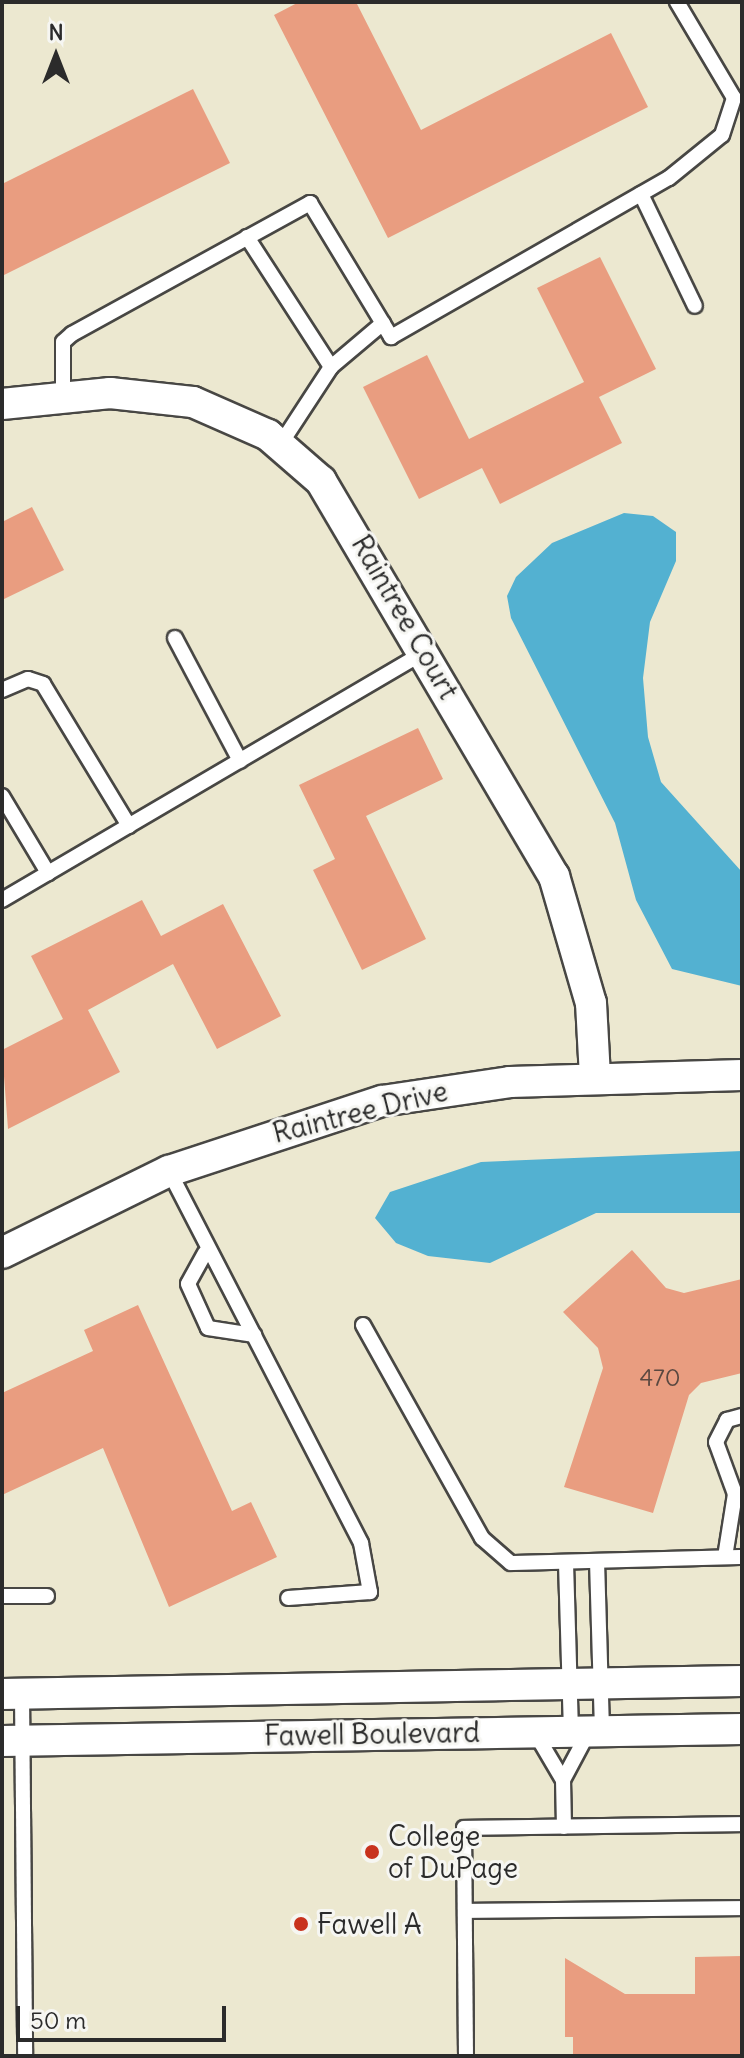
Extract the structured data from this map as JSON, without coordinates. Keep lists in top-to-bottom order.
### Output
{
  "streets": {
    "street": ["Raintree Court", "Raintree Drive", "Fawell Boulevard"]
  },
  "crossings": [
    ["Raintree Court", "Raintree Drive"]
  ],
  "places": ["College of DuPage", "Fawell A"],
  "house_numbers": ["470"],
  "scale_bar": "50 m",
  "north": "top"
}
